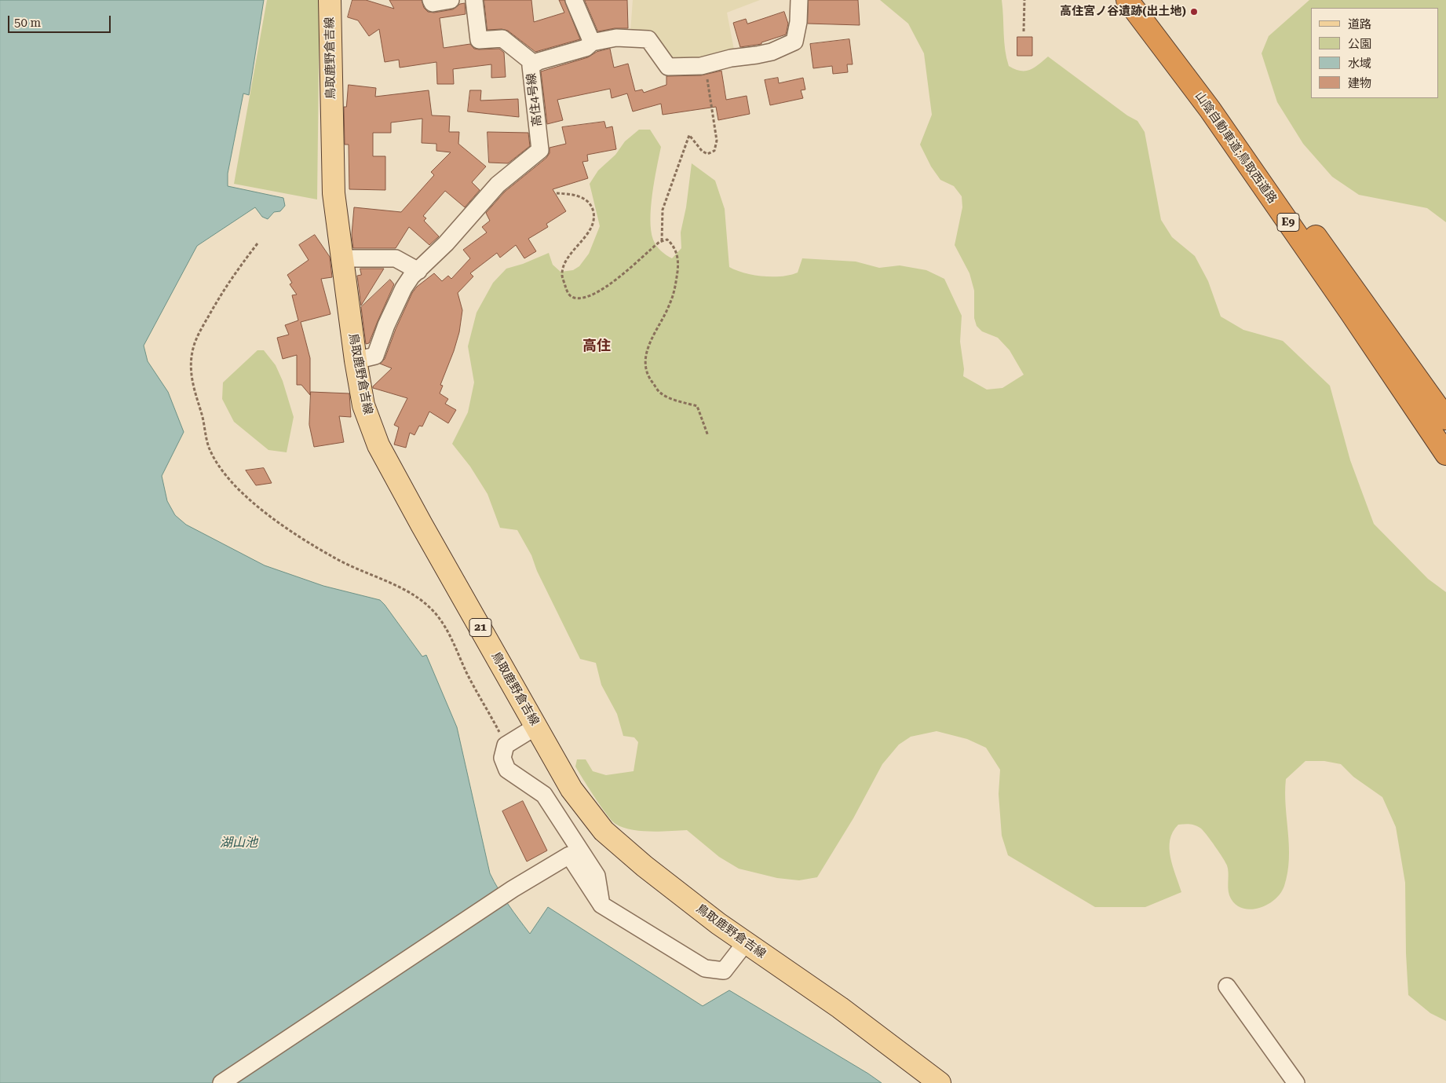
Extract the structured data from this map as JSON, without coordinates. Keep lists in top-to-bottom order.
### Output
{
  "streets": {
    "highway": ["山陰自動車道;鳥取西道路", "E9"],
    "main road": ["鳥取鹿野倉吉線", "21"],
    "street": ["高住4号線"]
  },
  "crossings": [
    ["鳥取鹿野倉吉線", "高住4号線"]
  ],
  "districts": ["高住"],
  "water": ["湖山池"],
  "places": ["高住宮ノ谷遺跡(出土地)"],
  "legend": [
    "道路",
    "公園",
    "水域",
    "建物"
  ],
  "scale_bar": "50 m"
}
